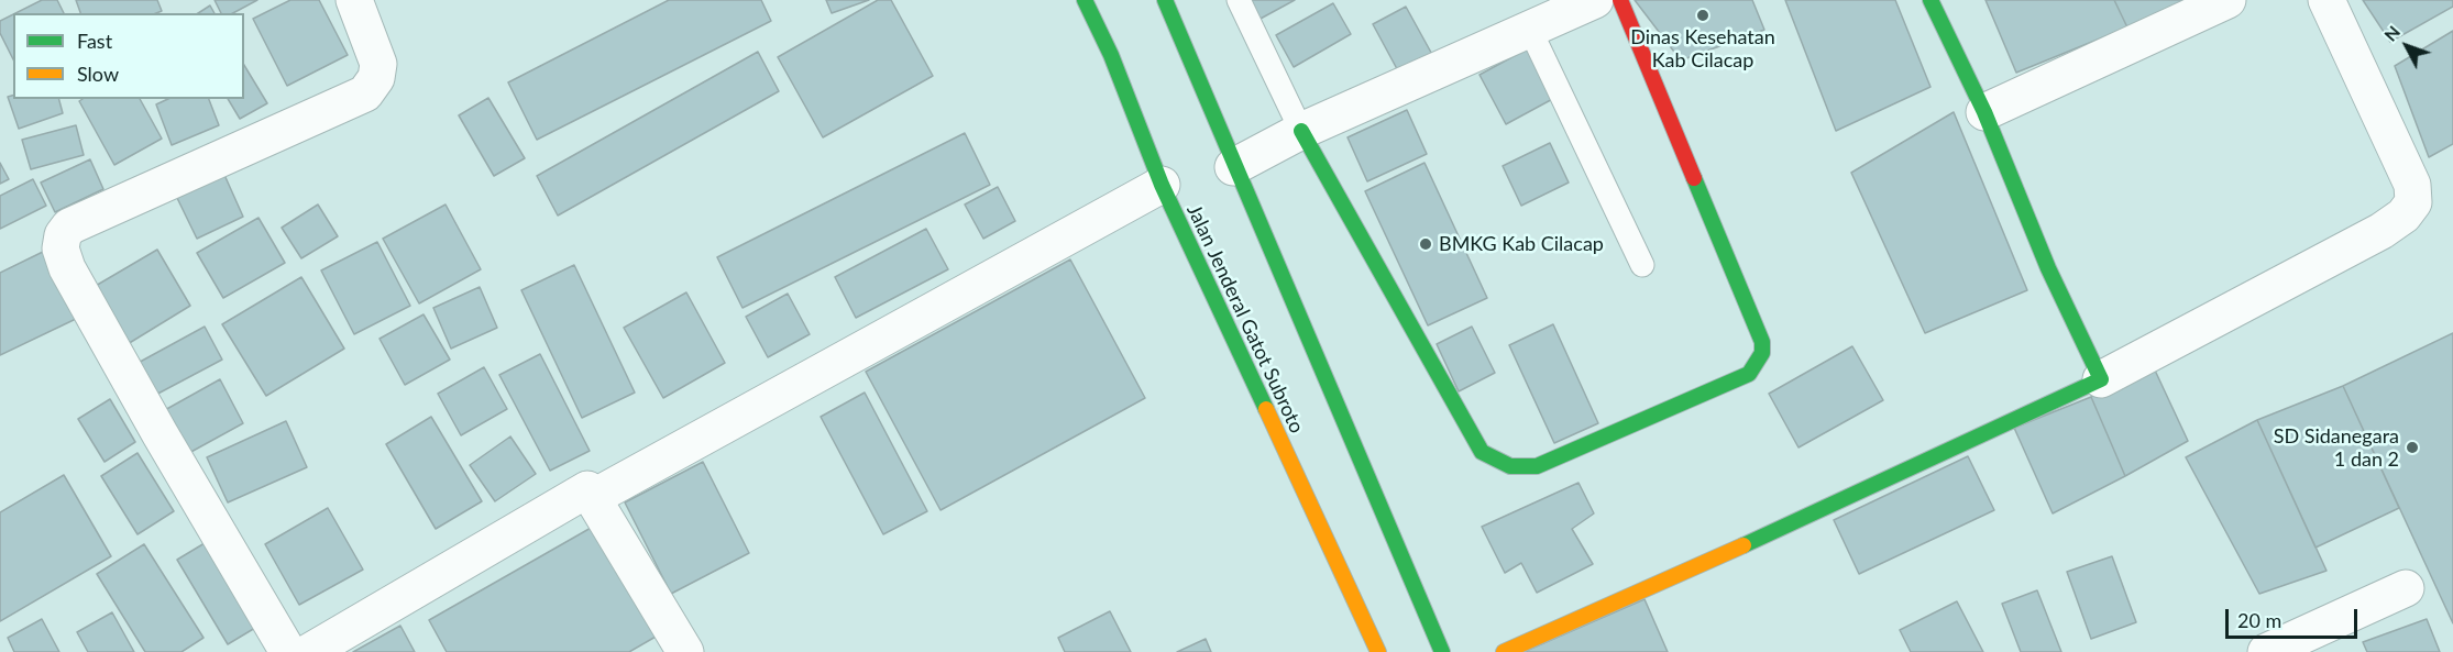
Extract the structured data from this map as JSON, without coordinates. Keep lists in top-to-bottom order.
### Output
{
  "streets": {
    "street": ["Jalan Jenderal Gatot Subroto"]
  },
  "places": ["Dinas Kesehatan Kab Cilacap", "BMKG Kab Cilacap", "SD Sidanegara 1 dan 2"],
  "legend": ["Fast", "Slow"],
  "scale_bar": "20 m",
  "north": "top left"
}
